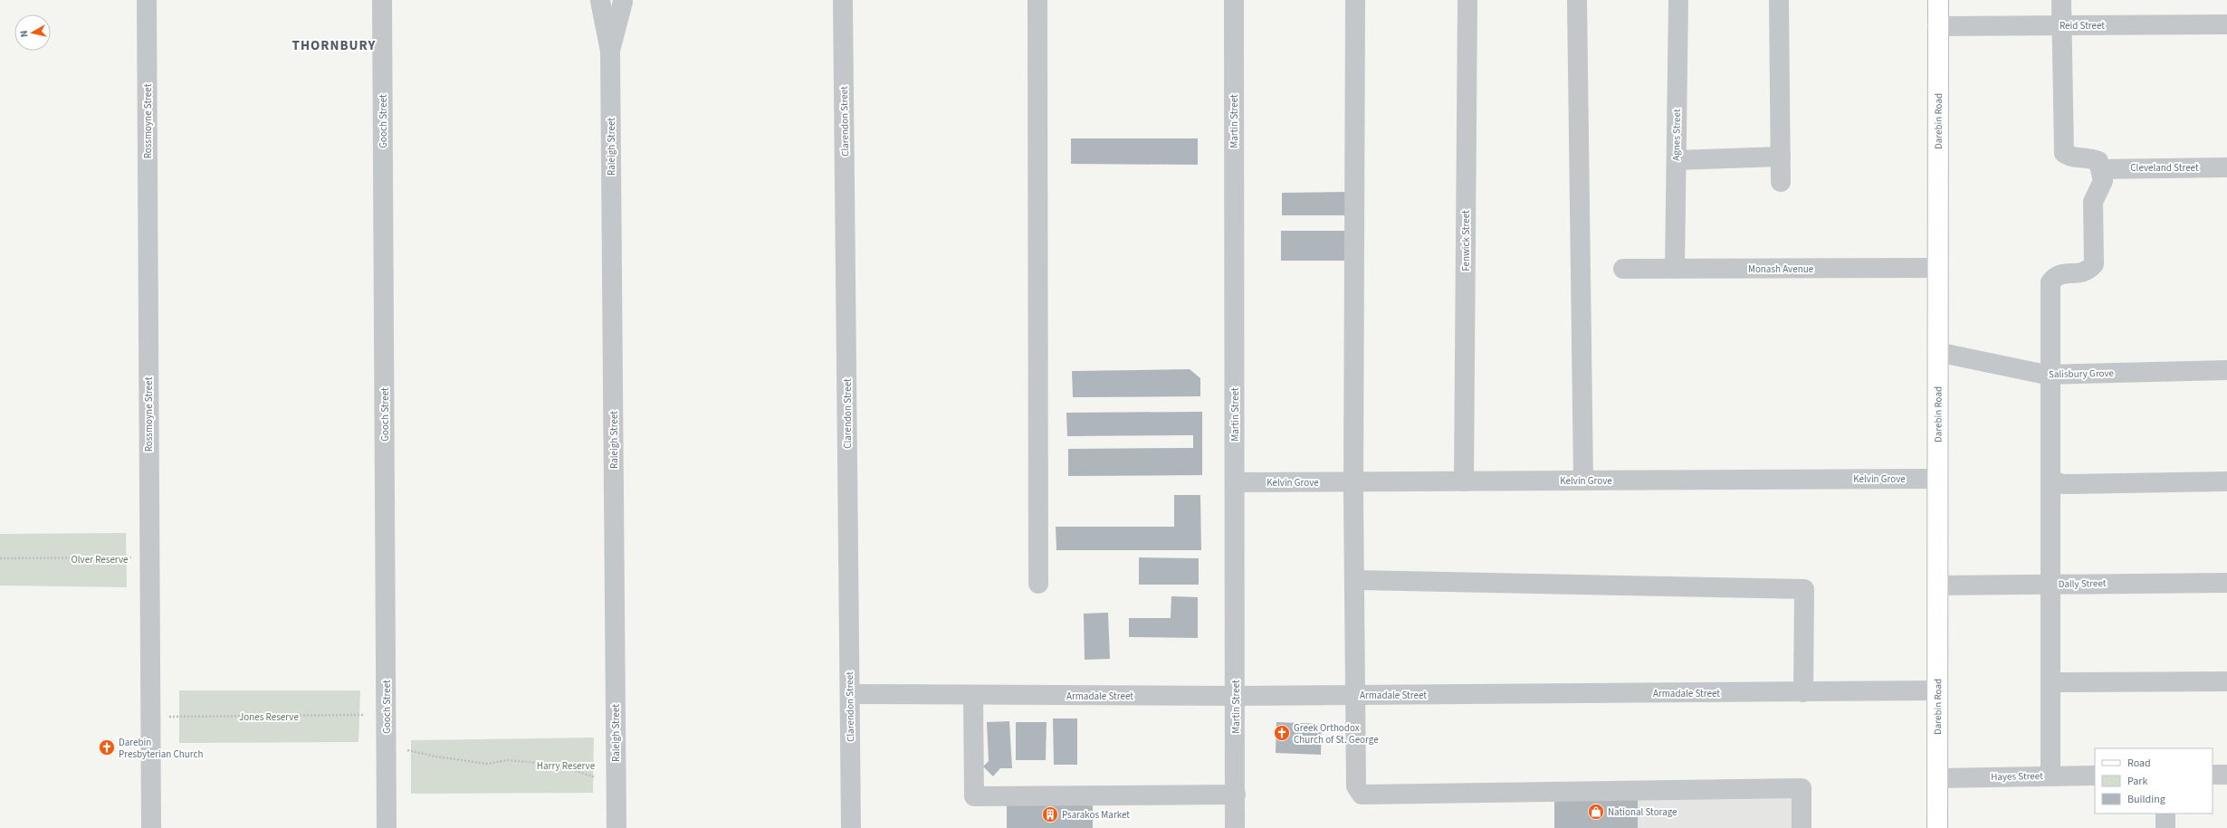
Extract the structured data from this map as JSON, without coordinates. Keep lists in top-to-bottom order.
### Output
{
  "streets": {
    "main road": ["Darebin Road"],
    "street": [
      "Reid Street",
      "Rossmoyne Street",
      "Gooch Street",
      "Clarendon Street",
      "Martin Street",
      "Agnes Street",
      "Raleigh Street",
      "Cleveland Street",
      "Fenwick Street",
      "Monash Avenue",
      "Salisbury Grove",
      "Kelvin Grove",
      "Dally Street",
      "Armadale Street",
      "Hayes Street"
    ]
  },
  "crossings": [
    ["Reid Street", "Darebin Road"],
    ["Clarendon Street", "Armadale Street"],
    ["Martin Street", "Kelvin Grove"],
    ["Martin Street", "Armadale Street"],
    ["Darebin Road", "Monash Avenue"],
    ["Darebin Road", "Salisbury Grove"],
    ["Darebin Road", "Kelvin Grove"],
    ["Darebin Road", "Dally Street"],
    ["Darebin Road", "Armadale Street"],
    ["Darebin Road", "Hayes Street"],
    ["Agnes Street", "Monash Avenue"],
    ["Fenwick Street", "Kelvin Grove"]
  ],
  "districts": ["THORNBURY"],
  "parks": ["Olver Reserve", "Jones Reserve", "Harry Reserve"],
  "places": {
    "church": ["Greek Orthodox Church of St. George", "Darebin Presbyterian Church"],
    "shop": ["National Storage"],
    "building": ["Psarakos Market"]
  },
  "legend": ["Road", "Park", "Building"],
  "north": "left"
}
